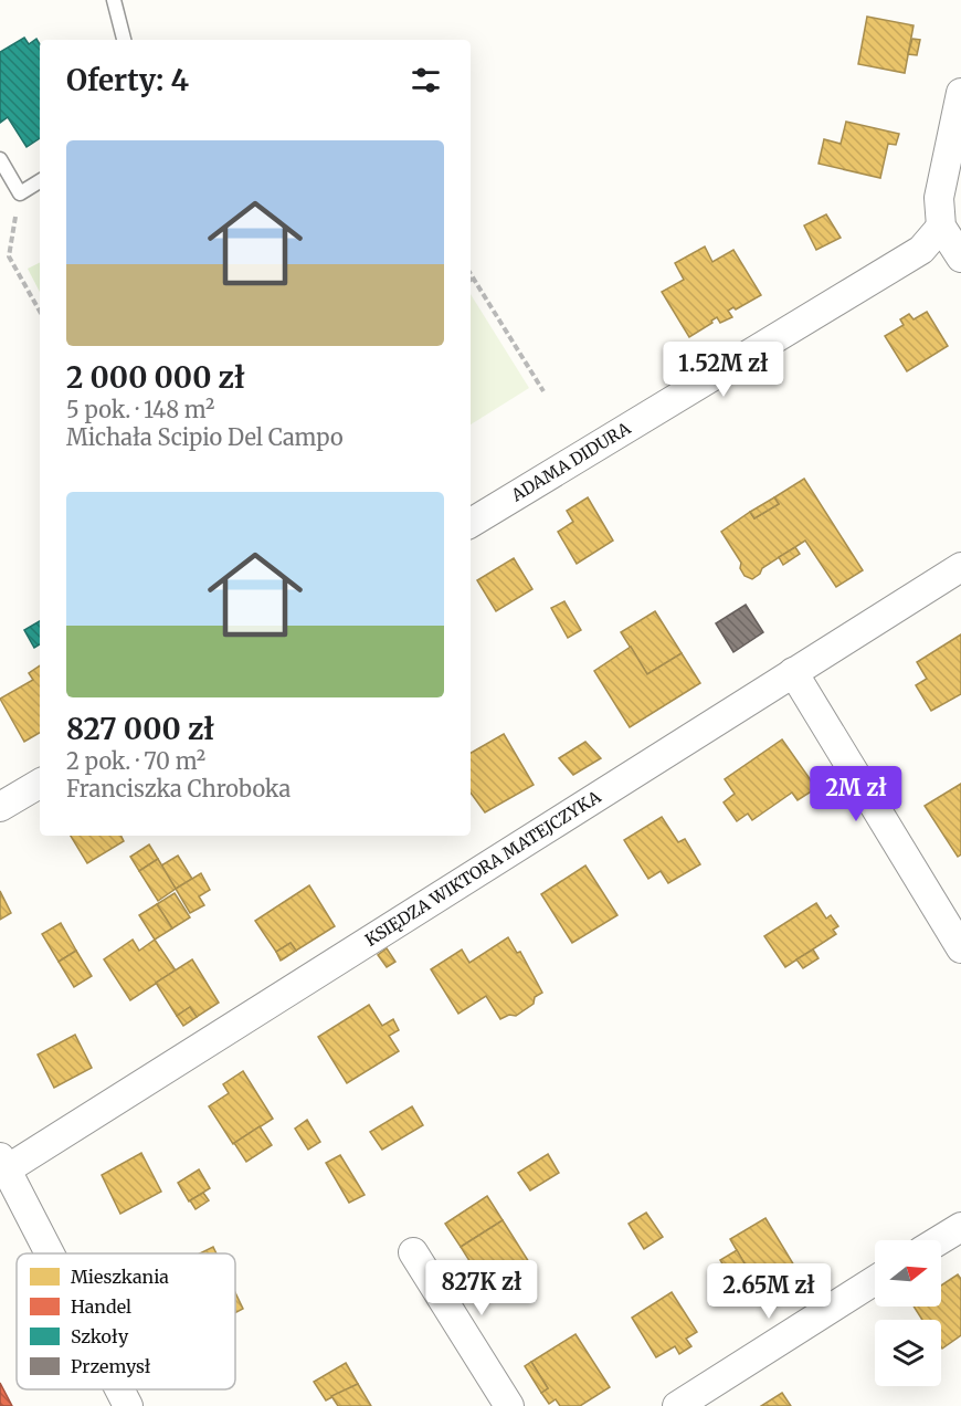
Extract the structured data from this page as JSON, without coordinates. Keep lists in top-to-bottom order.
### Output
{
  "streets": {
    "street": ["ADAMA DIDURA", "KSIĘDZA WIKTORA MATEJCZYKA"]
  },
  "legend": [
    "Mieszkania",
    "Handel",
    "Szkoły",
    "Przemysł"
  ],
  "north": "right",
  "page": {
    "heading": "Oferty: 4",
    "list": [
      {
        "name": "2 000 000 zł",
        "note": "5 pok. · 148 m² · Michała Scipio Del Campo"
      },
      {
        "name": "827 000 zł",
        "note": "2 pok. · 70 m² · Franciszka Chroboka"
      }
    ],
    "price": [
      "1.52M zł",
      "2M zł",
      "827K zł",
      "2.65M zł"
    ]
  }
}
